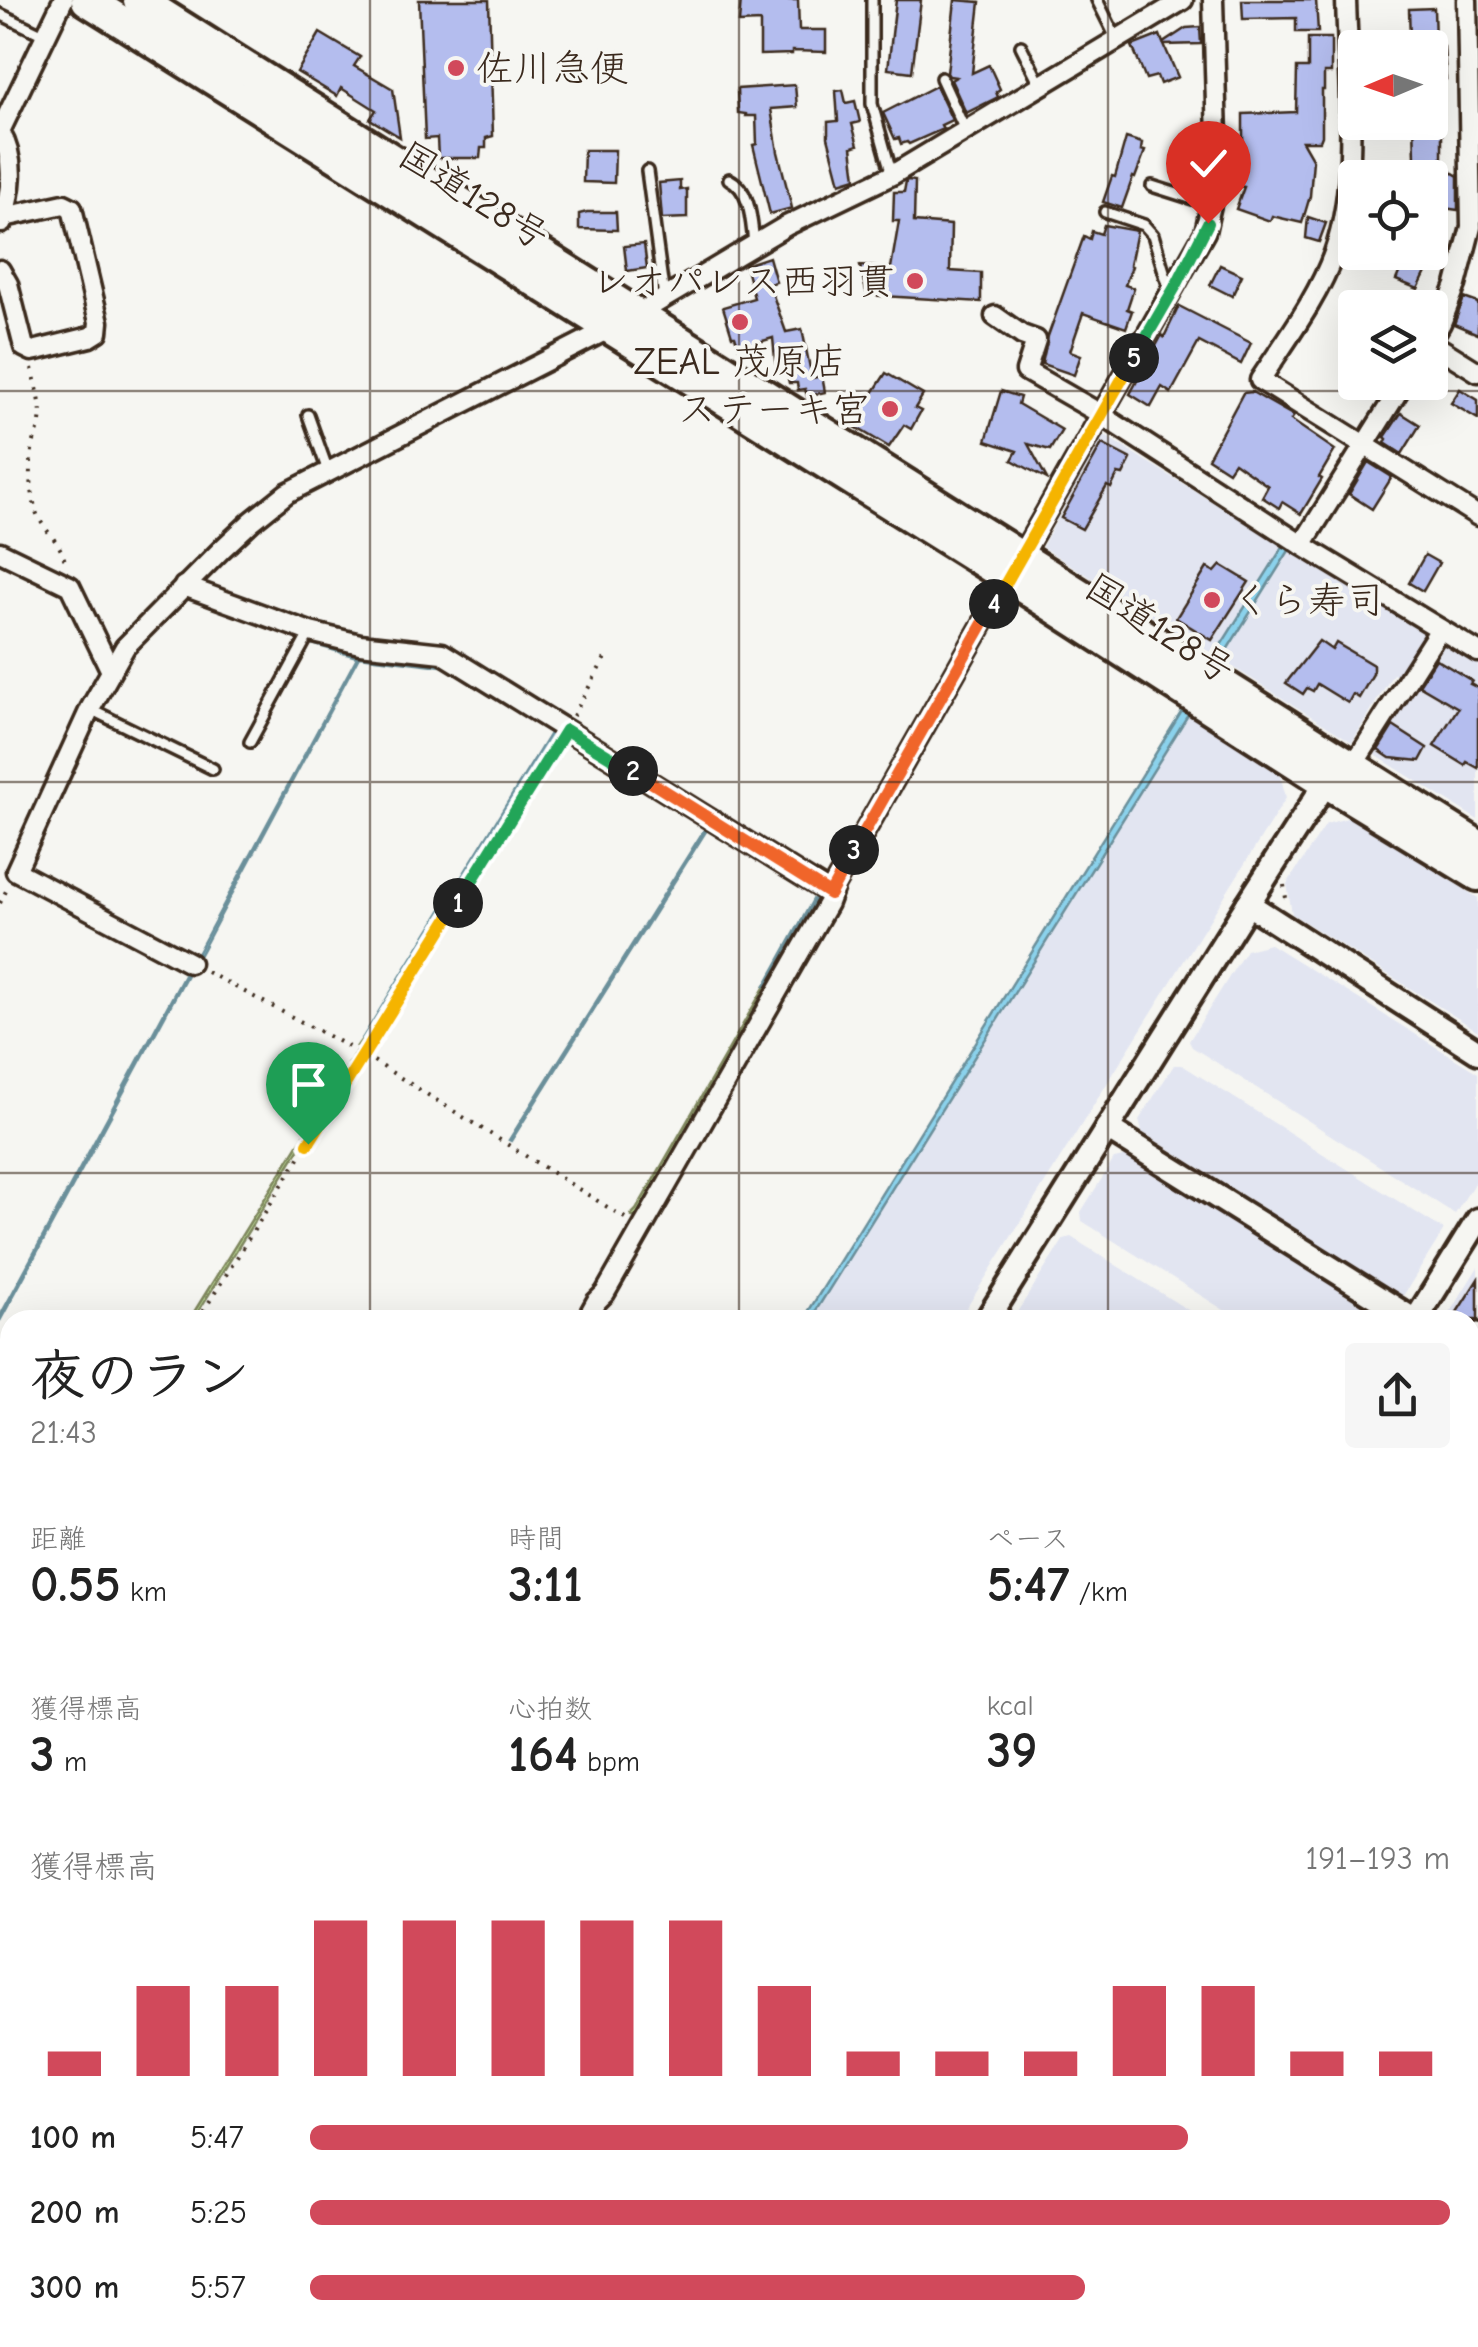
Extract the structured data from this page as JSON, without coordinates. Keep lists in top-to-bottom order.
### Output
{
  "streets": {
    "highway": ["国道128号"]
  },
  "places": [
    "佐川急便",
    "レオパレス西羽貫",
    "ZEAL 茂原店",
    "ステーキ宮",
    "くら寿司"
  ],
  "north": "left",
  "page": {
    "pins": [
      "5",
      "4",
      "2",
      "3",
      "1"
    ],
    "heading": ["夜のラン", "21:43"],
    "stats": [
      ["距離", "0.55 km"],
      ["時間", "3:11"],
      ["ペース", "5:47 /km"],
      ["獲得標高", "3 m"],
      ["心拍数", "164 bpm"],
      ["kcal", "39"]
    ],
    "chart": ["獲得標高", "191–193 m"],
    "list": [
      {
        "name": "100 m",
        "note": "5:47"
      },
      {
        "name": "200 m",
        "note": "5:25"
      },
      {
        "name": "300 m",
        "note": "5:57"
      }
    ]
  }
}
